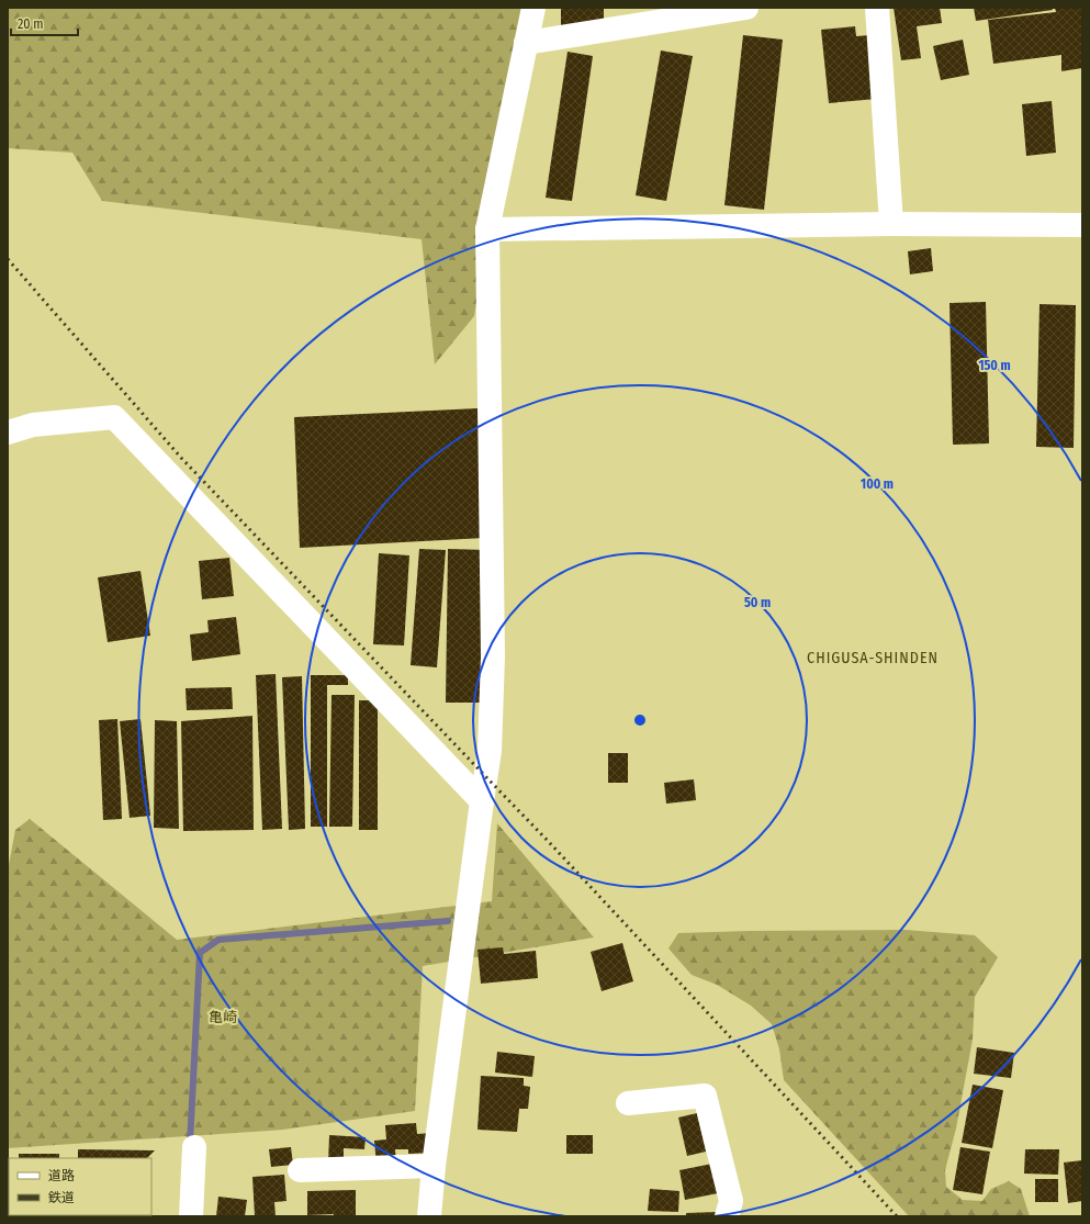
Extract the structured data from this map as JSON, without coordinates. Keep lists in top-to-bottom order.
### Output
{
  "districts": ["CHIGUSA-SHINDEN", "亀崎"],
  "legend": ["道路", "鉄道"],
  "scale_bar": "20 m",
  "rings": ["150 m", "100 m", "50 m"]
}
